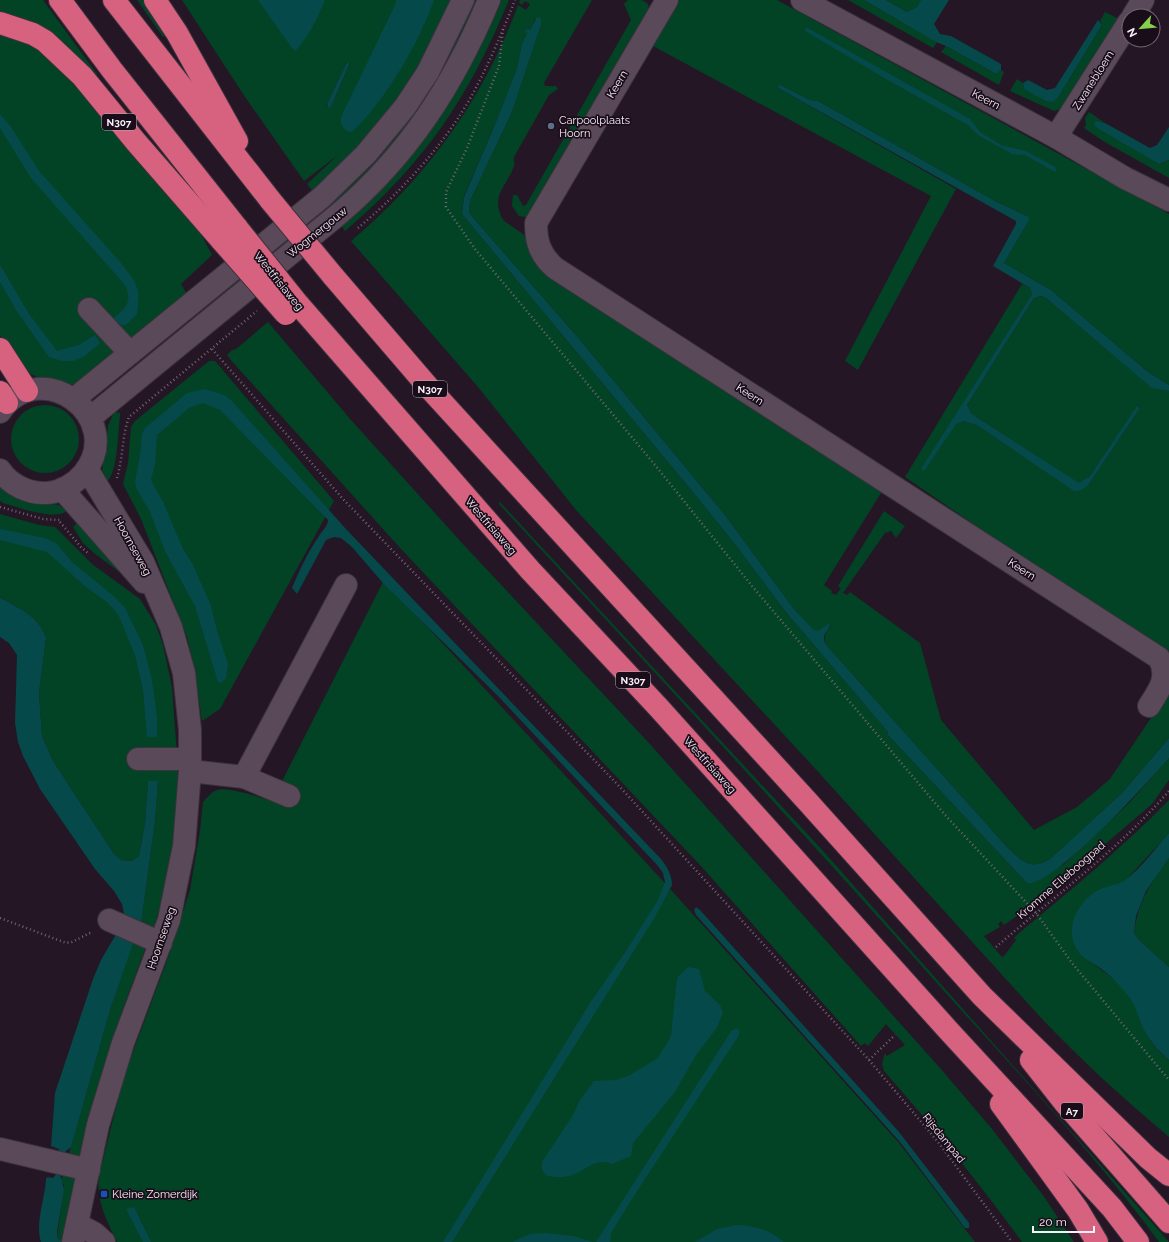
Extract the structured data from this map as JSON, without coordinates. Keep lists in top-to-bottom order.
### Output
{
  "streets": {
    "highway": ["N307", "Westfrisiaweg", "A7"],
    "street": [
      "Zwanebloem",
      "Keern",
      "Wogmergouw",
      "Hoornseweg"
    ],
    "path": ["Kromme Elleboogpad", "Rijsdampad"]
  },
  "crossings": [
    ["Zwanebloem", "Keern"],
    ["N307", "Westfrisiaweg"],
    ["N307", "A7"],
    ["Hoornseweg", "Rijsdampad"]
  ],
  "places": {
    "other": ["Carpoolplaats Hoorn"],
    "transit": ["Kleine Zomerdijk"]
  },
  "scale_bar": "20 m",
  "north": "bottom left"
}
